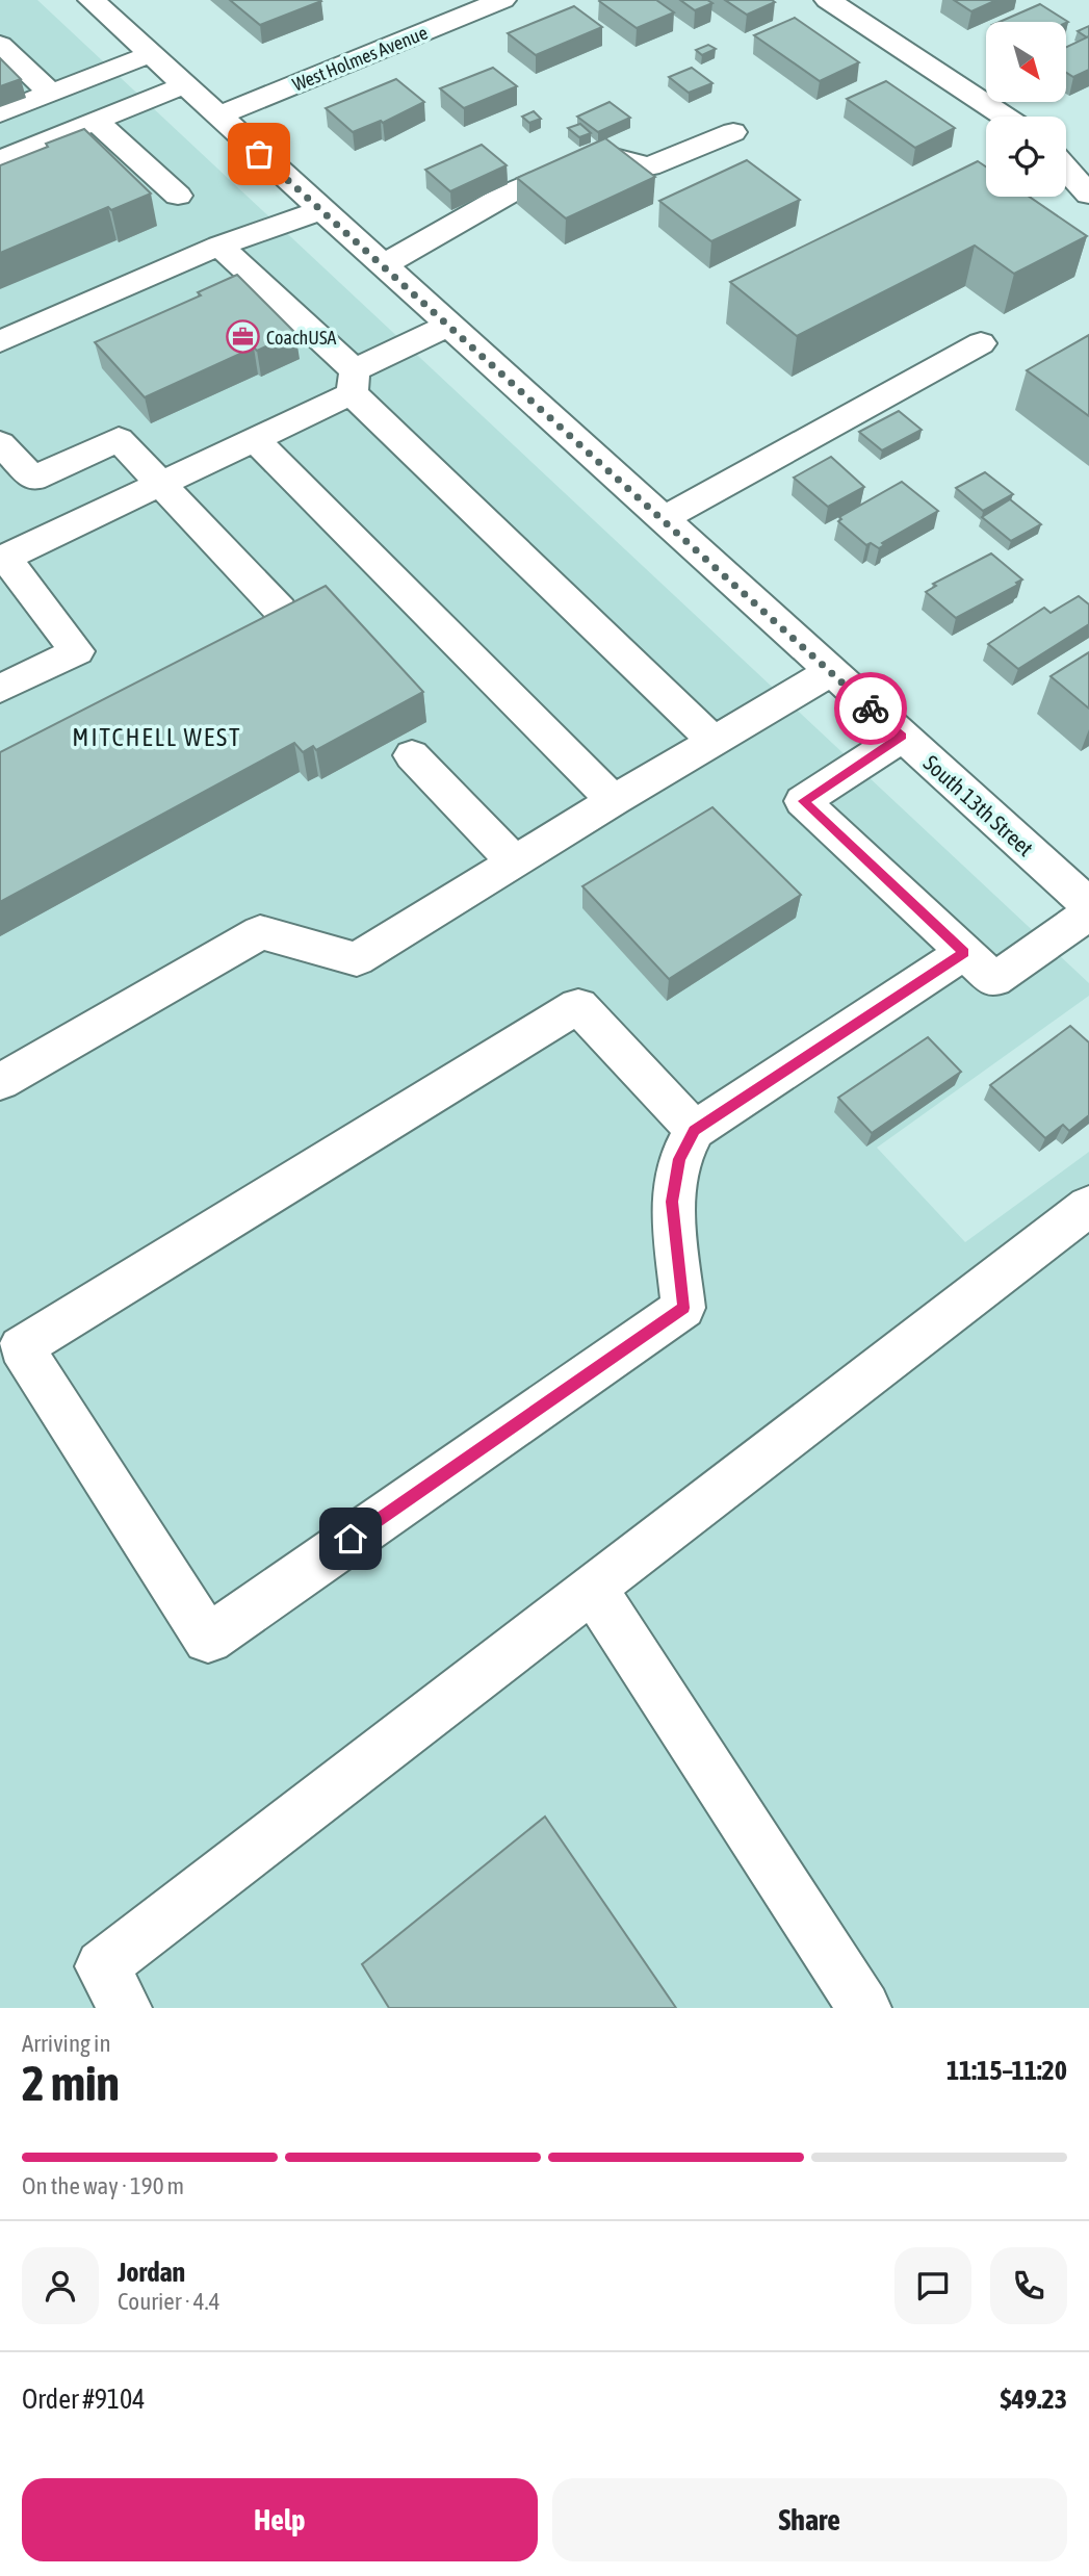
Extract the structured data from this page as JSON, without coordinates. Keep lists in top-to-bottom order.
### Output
{
  "streets": {
    "street": ["West Holmes Avenue", "South 13th Street"]
  },
  "crossings": [
    ["West Holmes Avenue", "South 13th Street"]
  ],
  "districts": ["MITCHELL WEST"],
  "places": {
    "office": ["CoachUSA"]
  },
  "north": "bottom right",
  "page": {
    "heading": ["2 min", "Arriving in", "11:15–11:20"],
    "panel": [
      "Jordan",
      "Courier · 4.4",
      "Order #9104",
      "$49.23"
    ],
    "bar": "On the way · 190 m",
    "buttons": ["Help", "Share"]
  }
}
